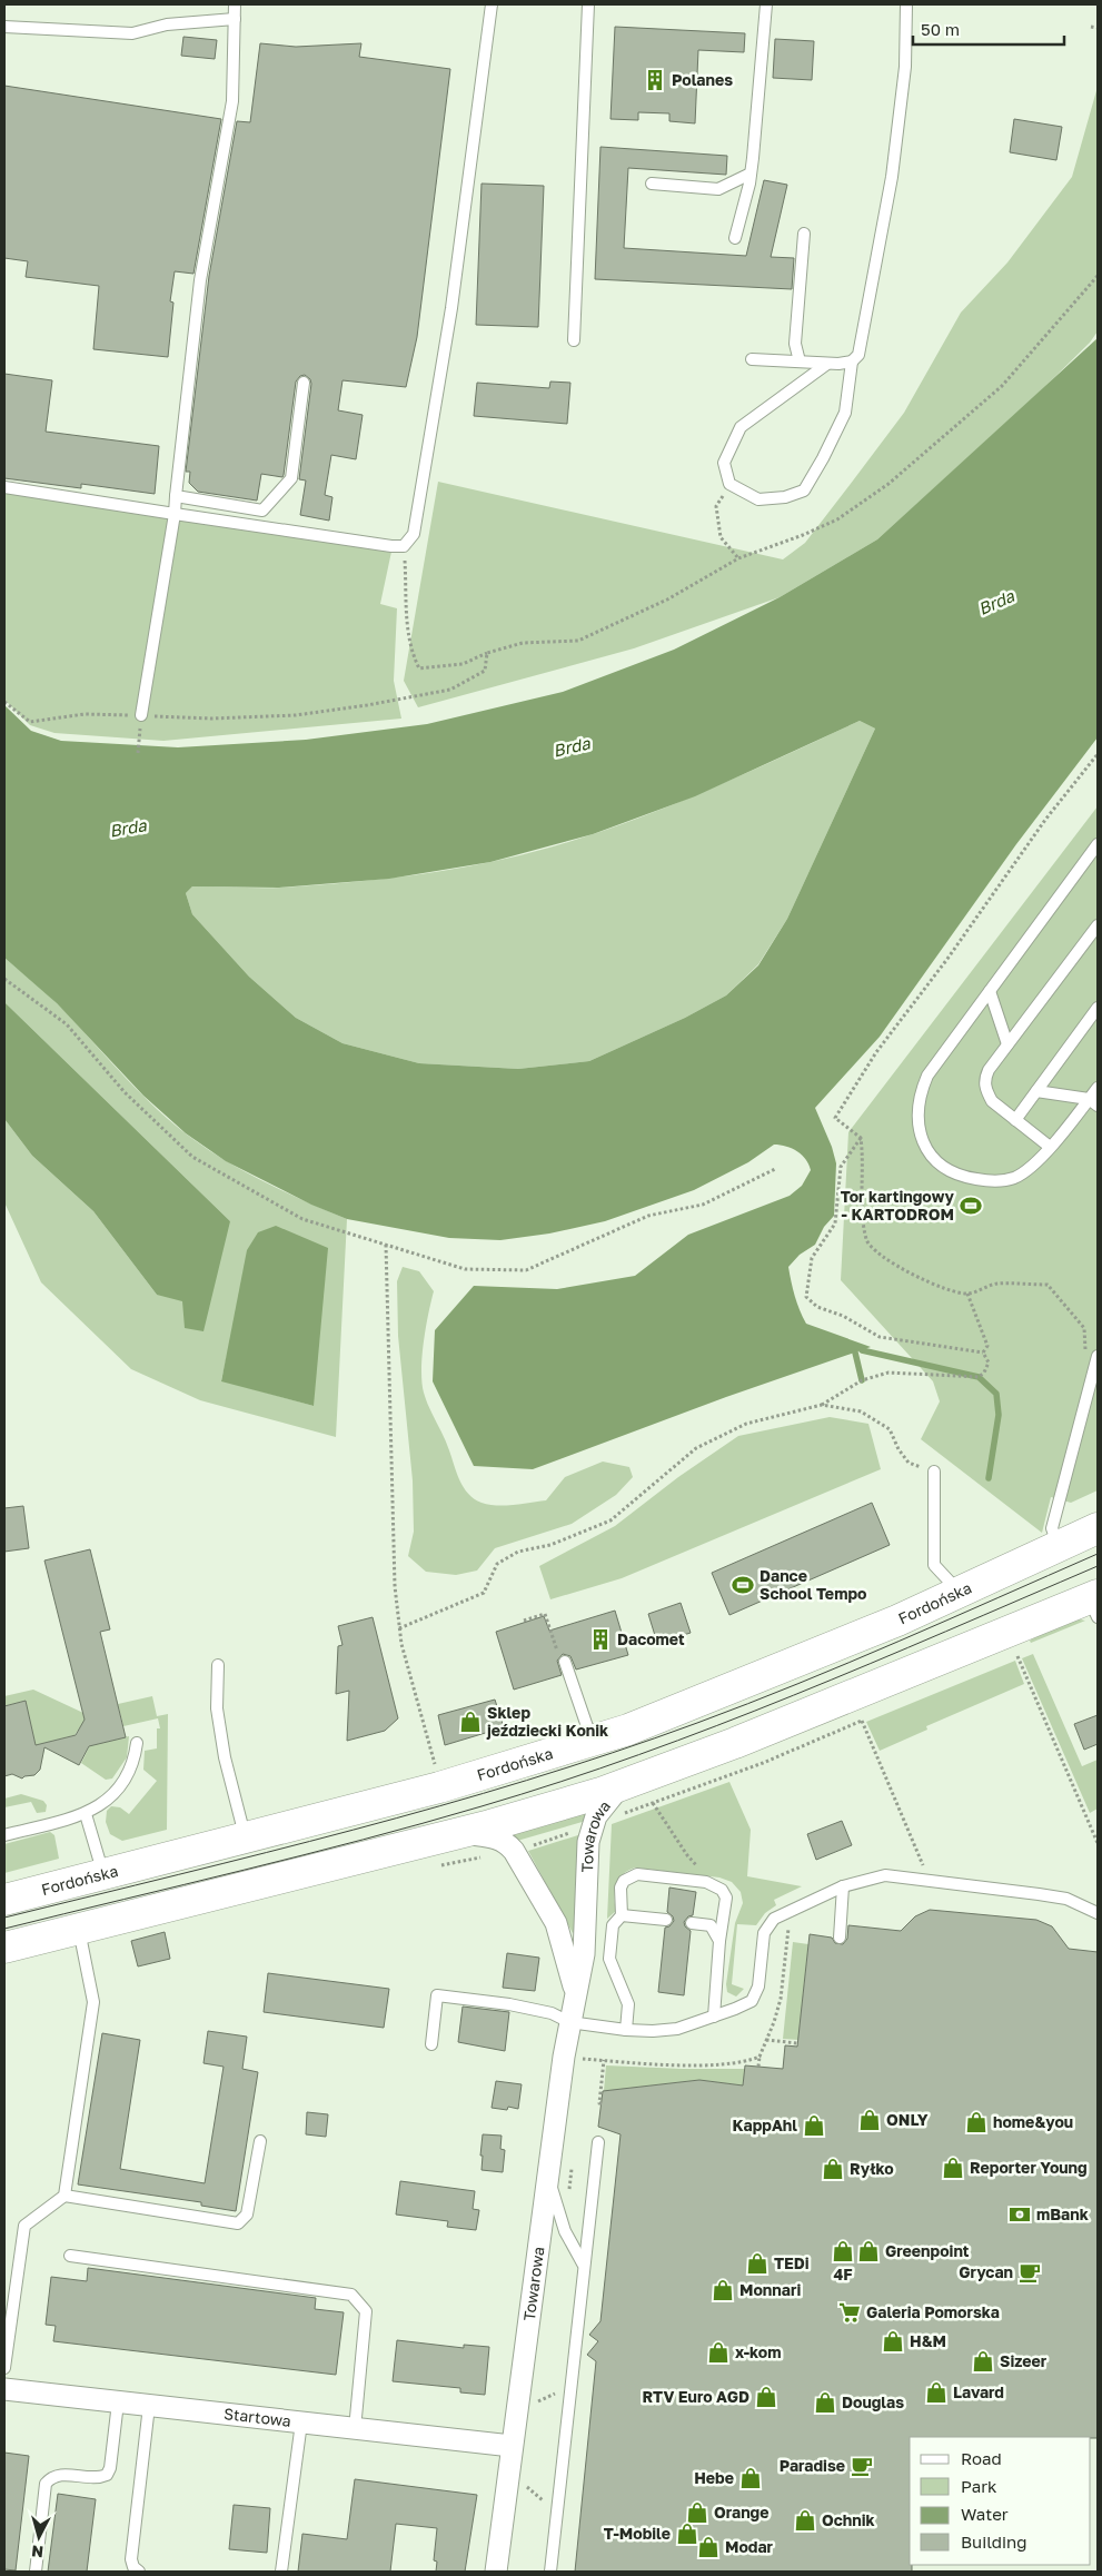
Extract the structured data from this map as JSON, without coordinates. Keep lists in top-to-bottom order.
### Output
{
  "streets": {
    "main road": ["Fordońska"],
    "street": ["Towarowa", "Startowa"]
  },
  "crossings": [
    ["Towarowa", "Startowa"]
  ],
  "water": ["Brda"],
  "places": {
    "building": ["Polanes", "Dacomet"],
    "sports": ["Tor kartingowy - KARTODROM", "Dance School Tempo"],
    "shop": [
      "Sklep jeździecki Konik",
      "ONLY",
      "home&you",
      "KappAhl",
      "Reporter Young",
      "Ryłko",
      "4F",
      "Greenpoint",
      "TEDi",
      "Monnari",
      "H&M",
      "x-kom",
      "Sizeer",
      "Lavard",
      "RTV Euro AGD",
      "Douglas",
      "Hebe",
      "Orange",
      "Ochnik",
      "T-Mobile",
      "Modar"
    ],
    "bank": ["mBank"],
    "cafe": ["Grycan", "Paradise"],
    "supermarket": ["Galeria Pomorska"]
  },
  "legend": [
    "Road",
    "Park",
    "Water",
    "Building"
  ],
  "scale_bar": "50 m",
  "north": "bottom"
}
